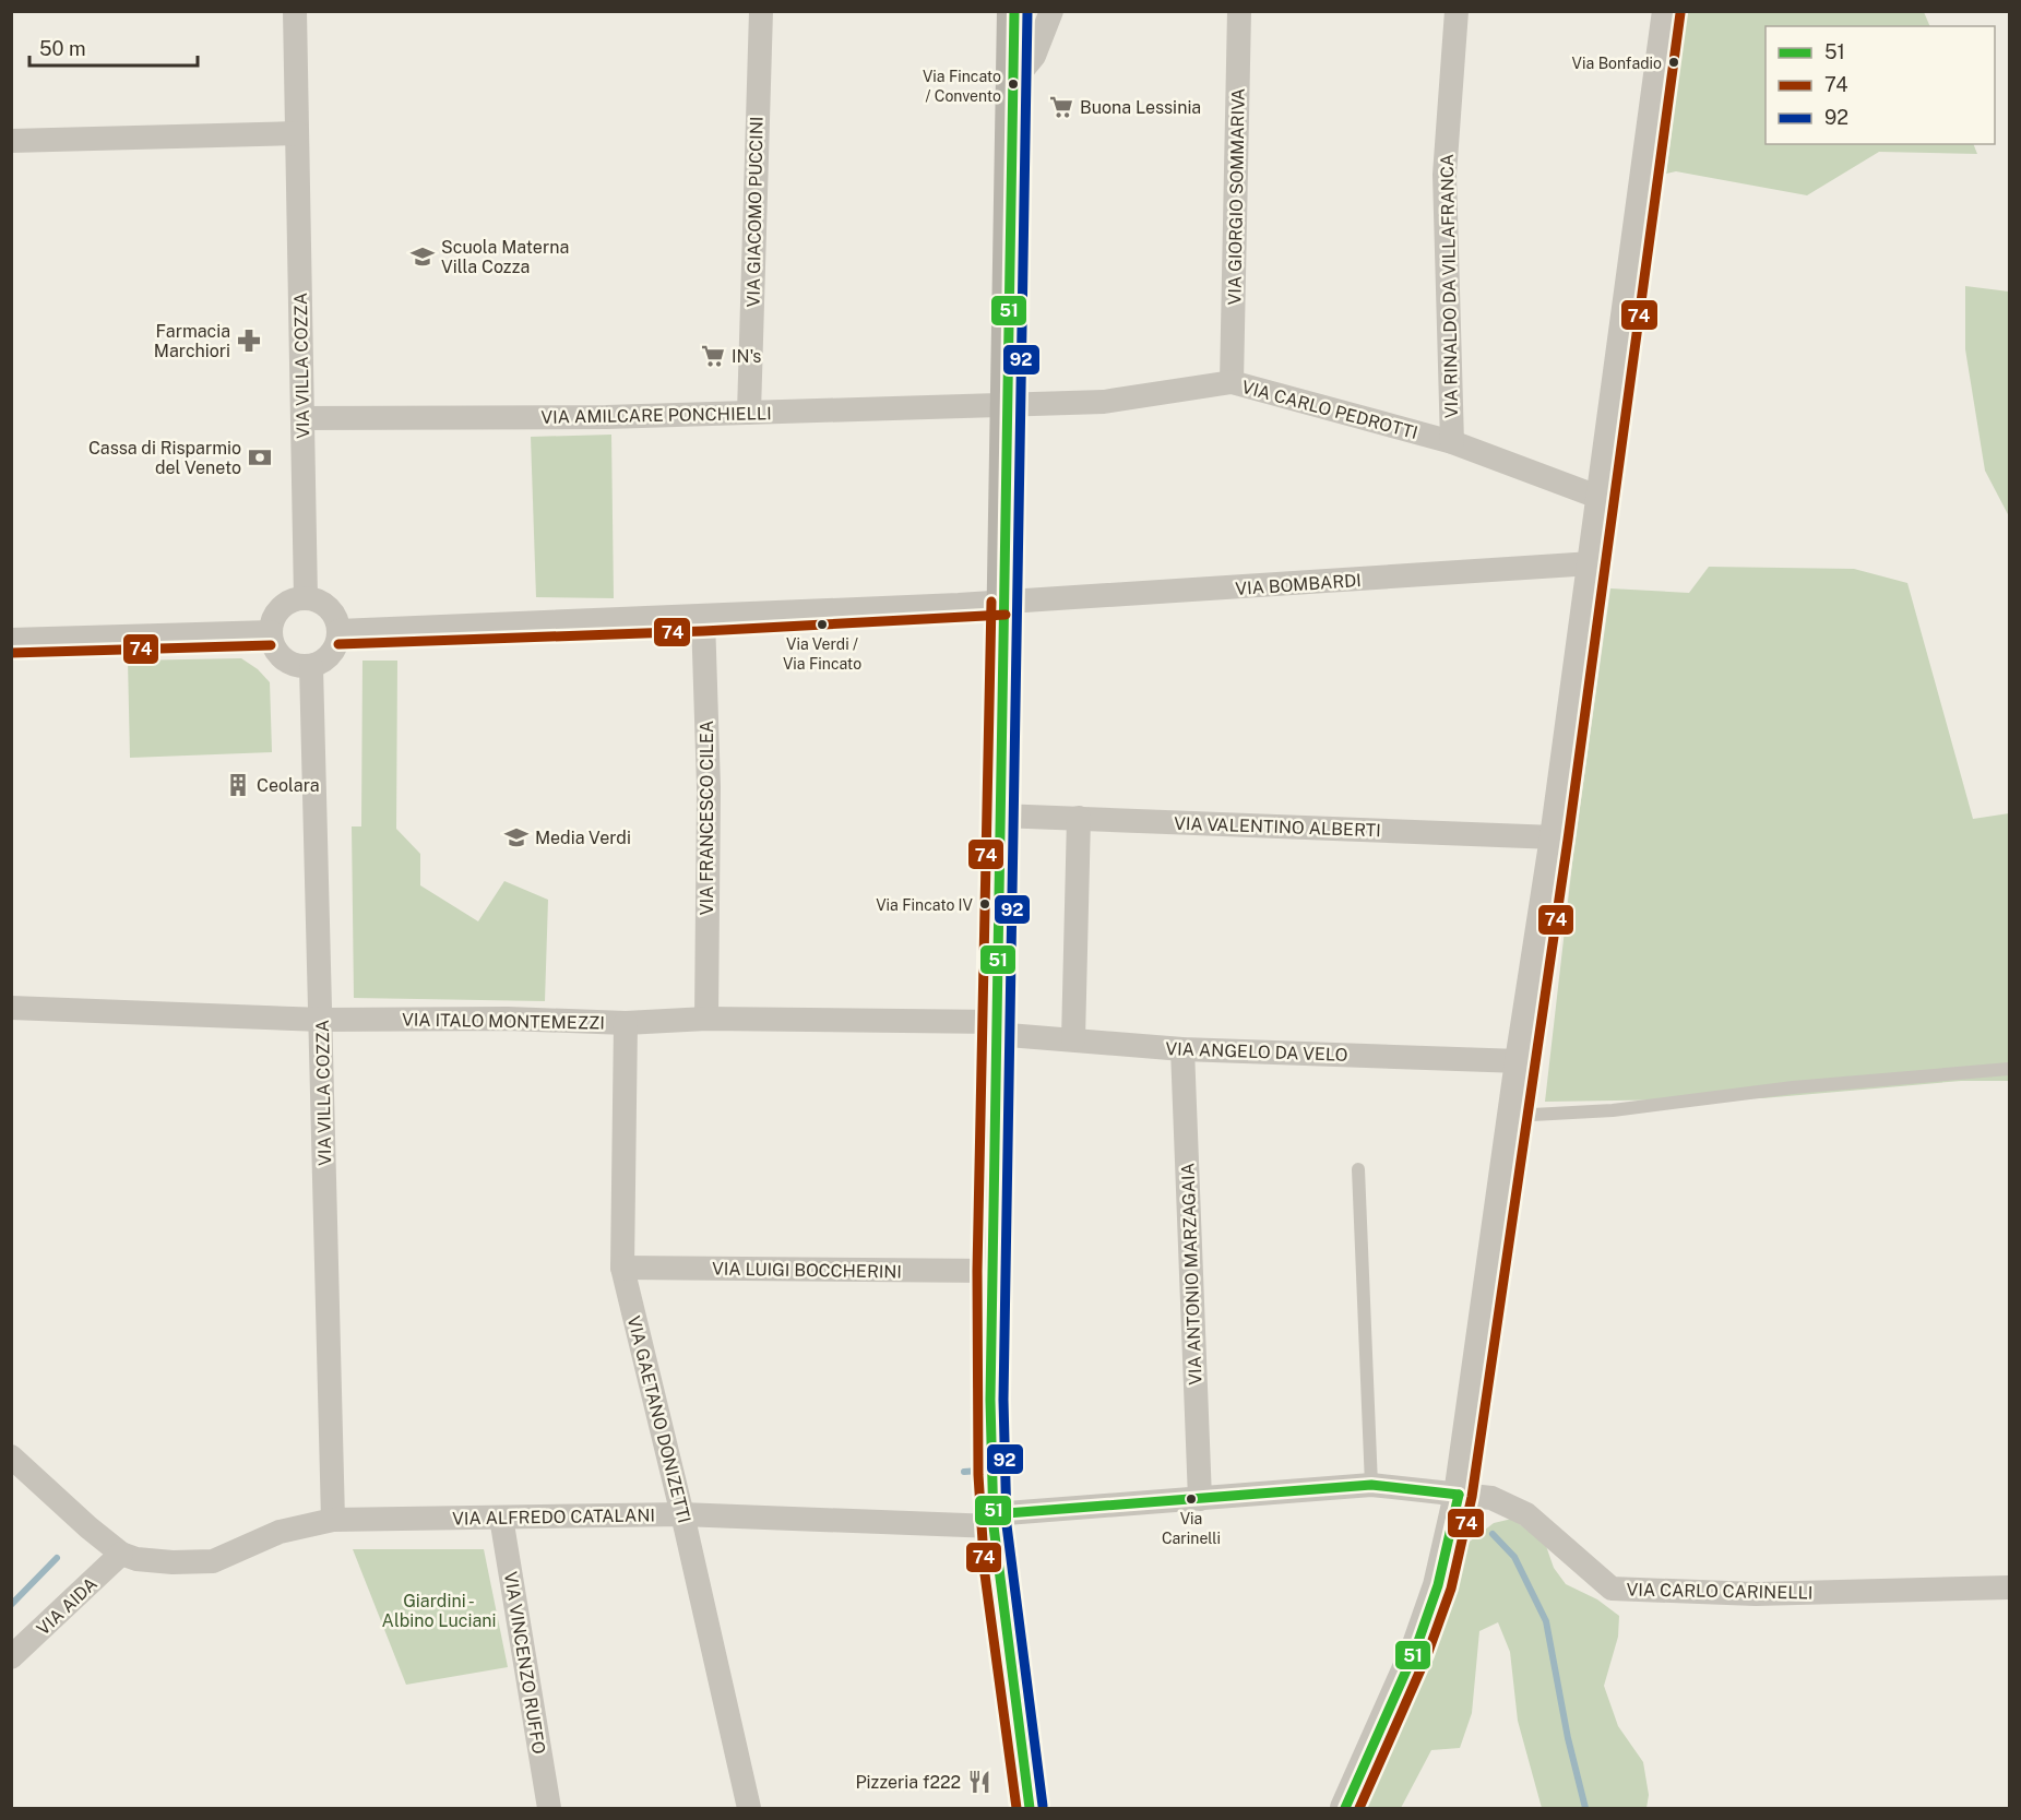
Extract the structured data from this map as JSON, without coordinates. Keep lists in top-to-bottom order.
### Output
{
  "streets": {
    "street": [
      "VIA GIORGIO SOMMARIVA",
      "VIA GIACOMO PUCCINI",
      "VIA RINALDO DA VILLAFRANCA",
      "VIA VILLA COZZA",
      "VIA CARLO PEDROTTI",
      "VIA AMILCARE PONCHIELLI",
      "VIA BOMBARDI",
      "VIA FRANCESCO CILEA",
      "VIA VALENTINO ALBERTI",
      "VIA ITALO MONTEMEZZI",
      "VIA ANGELO DA VELO",
      "VIA LUIGI BOCCHERINI",
      "VIA ANTONIO MARZAGAIA",
      "VIA GAETANO DONIZETTI",
      "VIA ALFREDO CATALANI",
      "VIA CARLO CARINELLI",
      "VIA AIDA",
      "VIA VINCENZO RUFFO"
    ]
  },
  "crossings": [
    ["VIA GIORGIO SOMMARIVA", "VIA CARLO PEDROTTI"],
    ["VIA GIACOMO PUCCINI", "VIA AMILCARE PONCHIELLI"],
    ["VIA RINALDO DA VILLAFRANCA", "VIA CARLO PEDROTTI"],
    ["VIA VILLA COZZA", "VIA AMILCARE PONCHIELLI"],
    ["VIA VILLA COZZA", "VIA BOMBARDI"],
    ["VIA VILLA COZZA", "VIA ITALO MONTEMEZZI"],
    ["VIA VILLA COZZA", "VIA ALFREDO CATALANI"],
    ["VIA CARLO PEDROTTI", "VIA AMILCARE PONCHIELLI"],
    ["VIA BOMBARDI", "VIA FRANCESCO CILEA"],
    ["VIA FRANCESCO CILEA", "VIA ITALO MONTEMEZZI"],
    ["VIA ITALO MONTEMEZZI", "VIA ANGELO DA VELO"],
    ["VIA ITALO MONTEMEZZI", "VIA GAETANO DONIZETTI"],
    ["VIA ANGELO DA VELO", "VIA ANTONIO MARZAGAIA"],
    ["VIA LUIGI BOCCHERINI", "VIA GAETANO DONIZETTI"],
    ["VIA ANTONIO MARZAGAIA", "VIA CARLO CARINELLI"],
    ["VIA GAETANO DONIZETTI", "VIA ALFREDO CATALANI"],
    ["VIA ALFREDO CATALANI", "VIA CARLO CARINELLI"],
    ["VIA ALFREDO CATALANI", "VIA AIDA"],
    ["VIA ALFREDO CATALANI", "VIA VINCENZO RUFFO"]
  ],
  "parks": ["Giardini - Albino Luciani"],
  "places": {
    "other": [
      "Via Bonfadio",
      "Via Fincato / Convento",
      "Via Verdi / Via Fincato",
      "Via Fincato IV",
      "Via Carinelli"
    ],
    "supermarket": ["Buona Lessinia", "IN's"],
    "school or university": ["Scuola Materna Villa Cozza", "Media Verdi"],
    "pharmacy": ["Farmacia Marchiori"],
    "bank": ["Cassa di Risparmio del Veneto"],
    "building": ["Ceolara"],
    "restaurant": ["Pizzeria f222"]
  },
  "lines": ["transit line 51", "transit line 92", "transit line 74"],
  "legend": ["51", "74", "92"],
  "scale_bar": "50 m"
}
